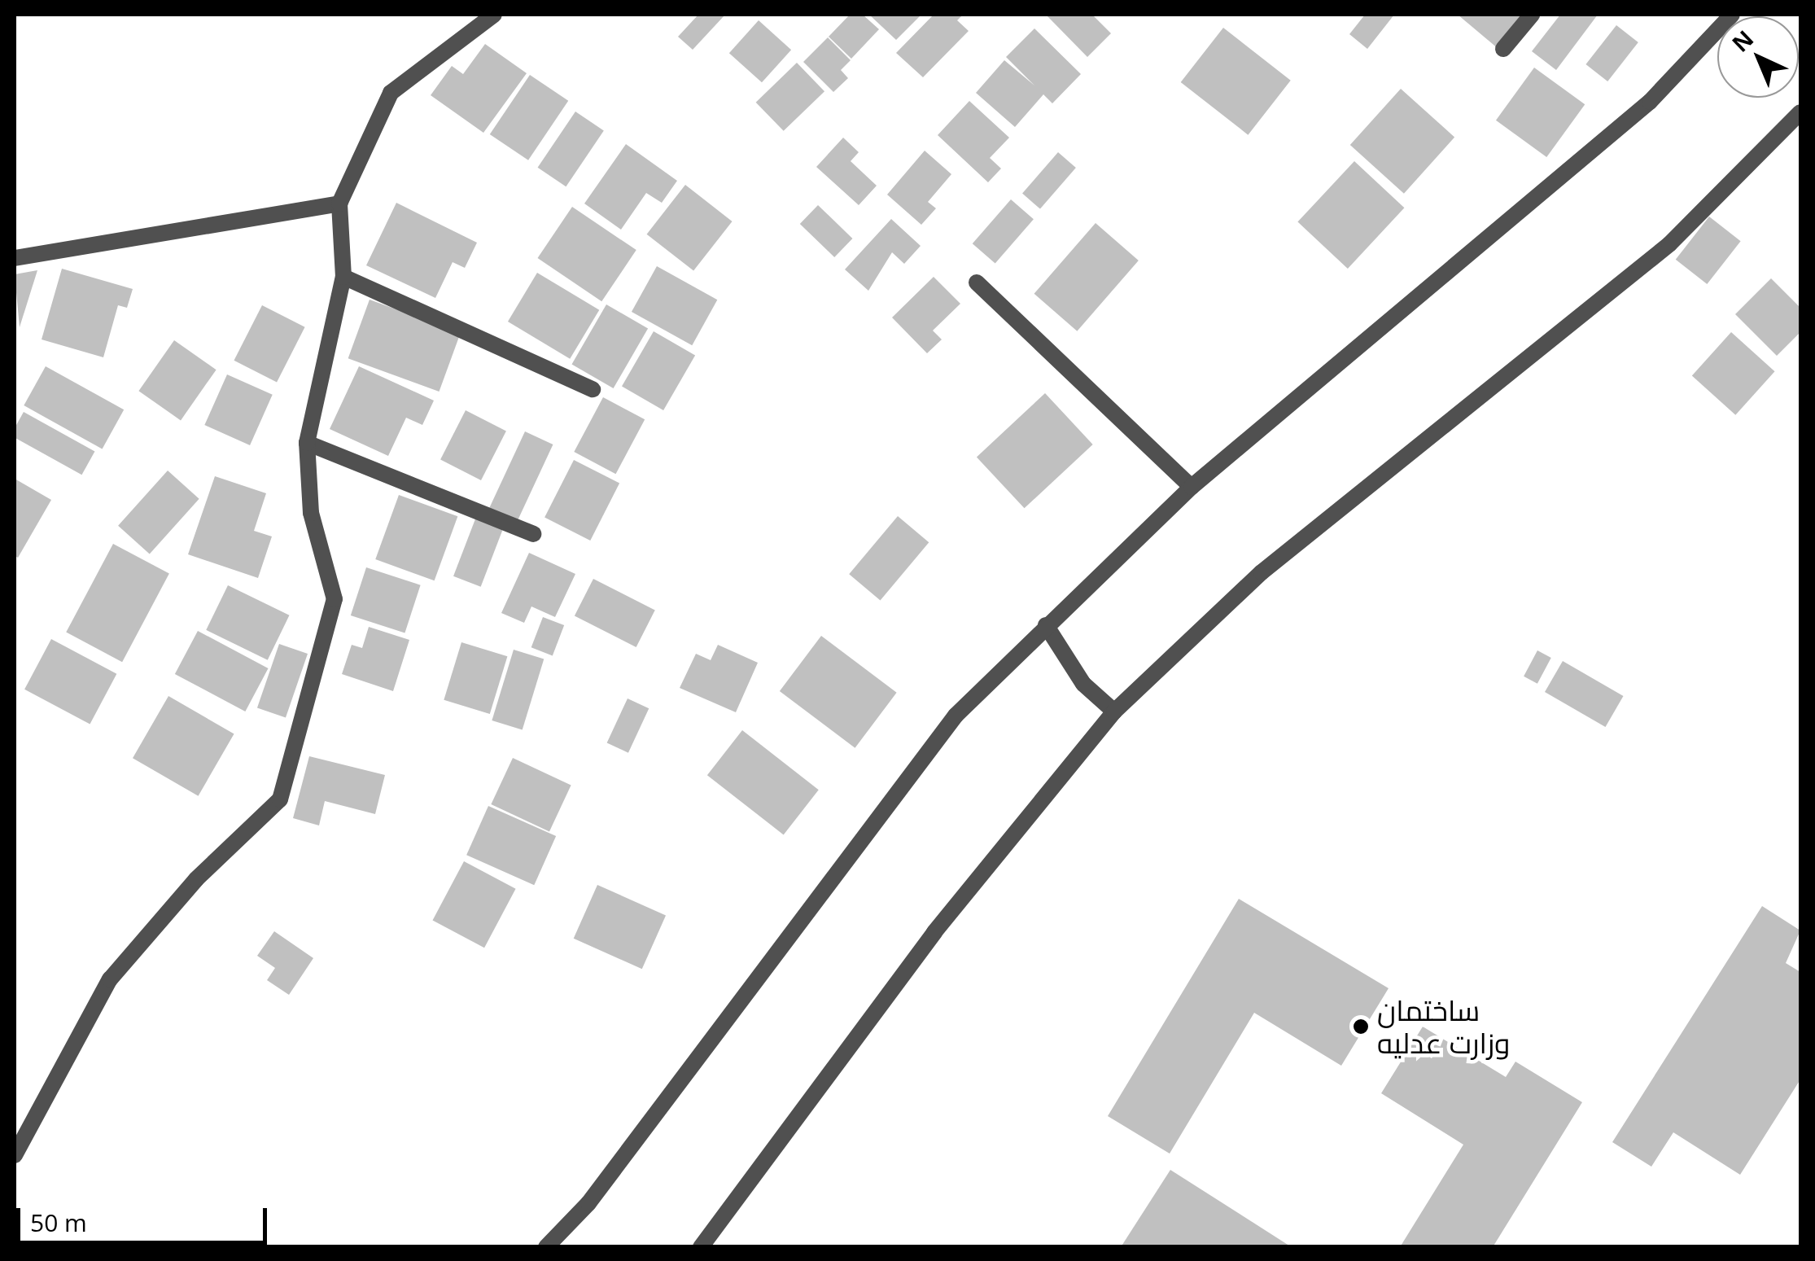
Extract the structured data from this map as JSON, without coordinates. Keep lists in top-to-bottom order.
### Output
{
  "places": ["ساختمان وزارت عدلیه"],
  "scale_bar": "50 m",
  "north": "top left"
}
